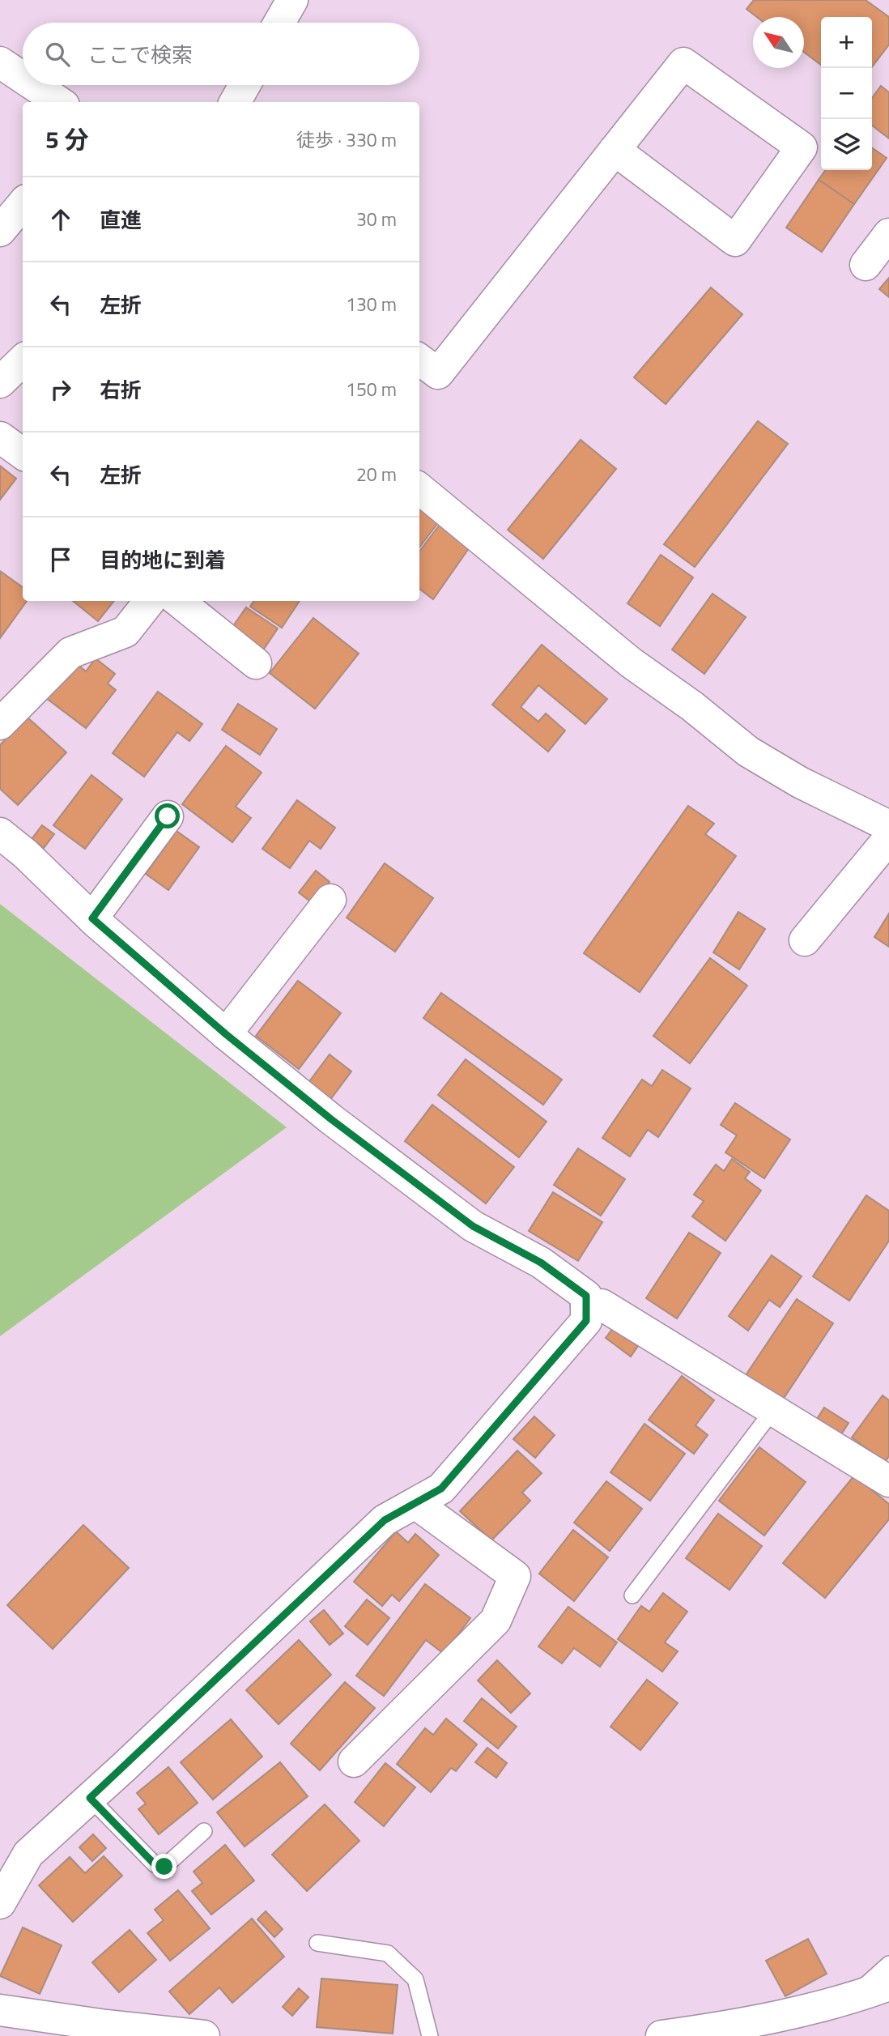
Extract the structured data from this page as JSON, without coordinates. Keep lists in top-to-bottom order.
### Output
{
  "north": "top left",
  "page": {
    "map_buttons": ["+", "−"],
    "search": "ここで検索",
    "heading": ["5 分", "徒歩 · 330 m"],
    "list": [
      ["直進", "30 m"],
      ["左折", "130 m"],
      ["右折", "150 m"],
      ["左折", "20 m"],
      "目的地に到着"
    ]
  }
}
